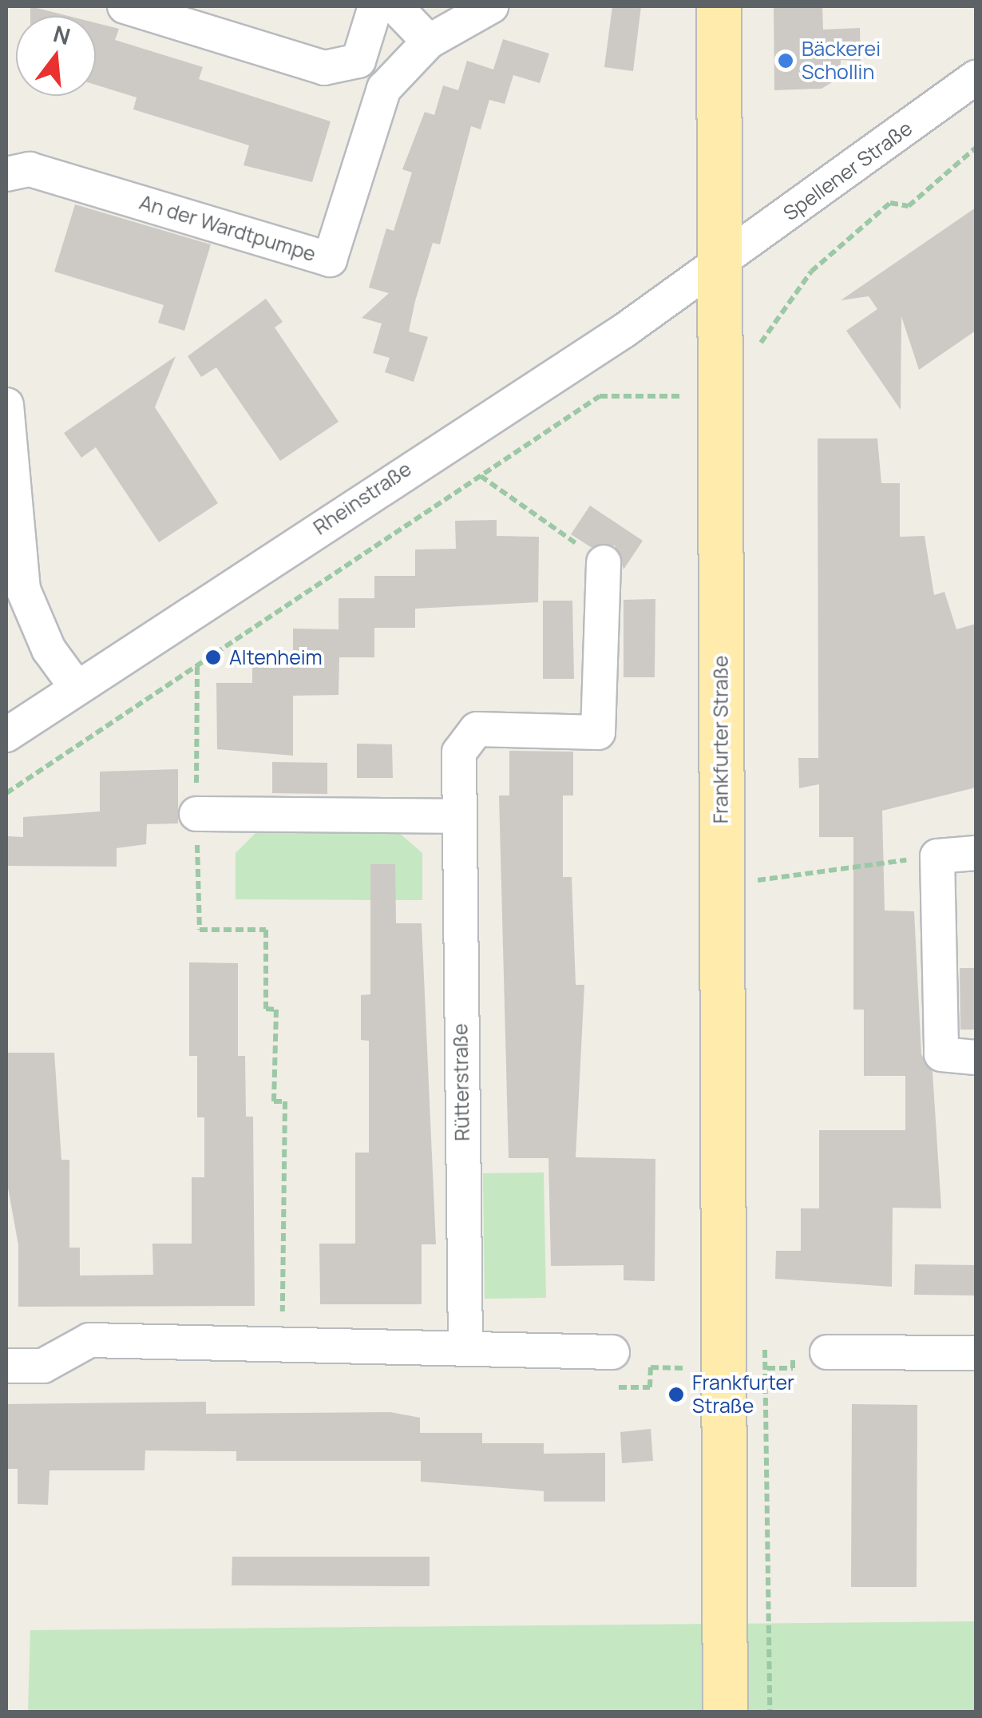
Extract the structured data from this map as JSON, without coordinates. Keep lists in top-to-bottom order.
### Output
{
  "streets": {
    "main road": ["Frankfurter Straße"],
    "street": [
      "Spellener Straße",
      "An der Wardtpumpe",
      "Rheinstraße",
      "Rütterstraße"
    ]
  },
  "crossings": [
    ["Spellener Straße", "Rheinstraße"],
    ["Spellener Straße", "Frankfurter Straße"],
    ["Rheinstraße", "Frankfurter Straße"]
  ],
  "places": ["Bäckerei Schollin", "Altenheim", "Frankfurter Straße"],
  "north": "top"
}
